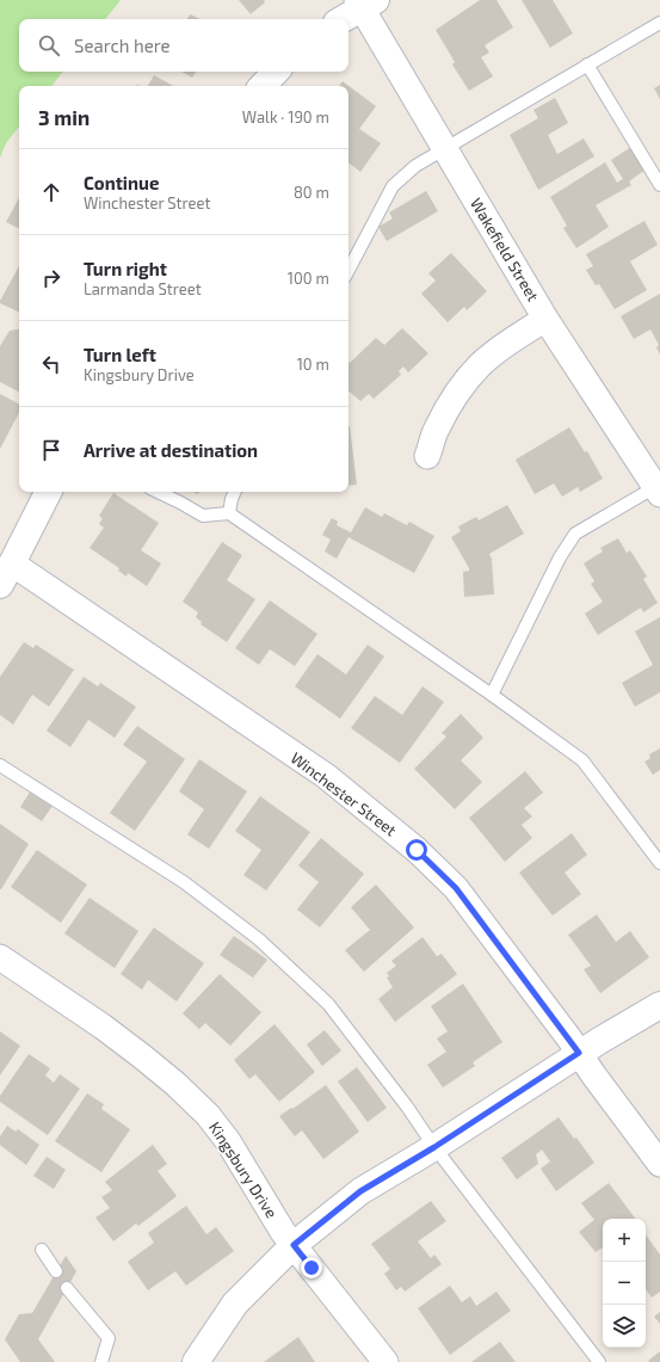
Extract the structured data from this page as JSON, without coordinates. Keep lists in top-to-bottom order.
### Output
{
  "streets": {
    "street": ["Wakefield Street", "Winchester Street", "Kingsbury Drive"]
  },
  "page": {
    "search": "Search here",
    "heading": ["3 min", "Walk · 190 m"],
    "list": [
      ["Continue", "Winchester Street", "80 m"],
      ["Turn right", "Larmanda Street", "100 m"],
      ["Turn left", "Kingsbury Drive", "10 m"],
      "Arrive at destination"
    ],
    "map_buttons": ["+", "−"]
  }
}
